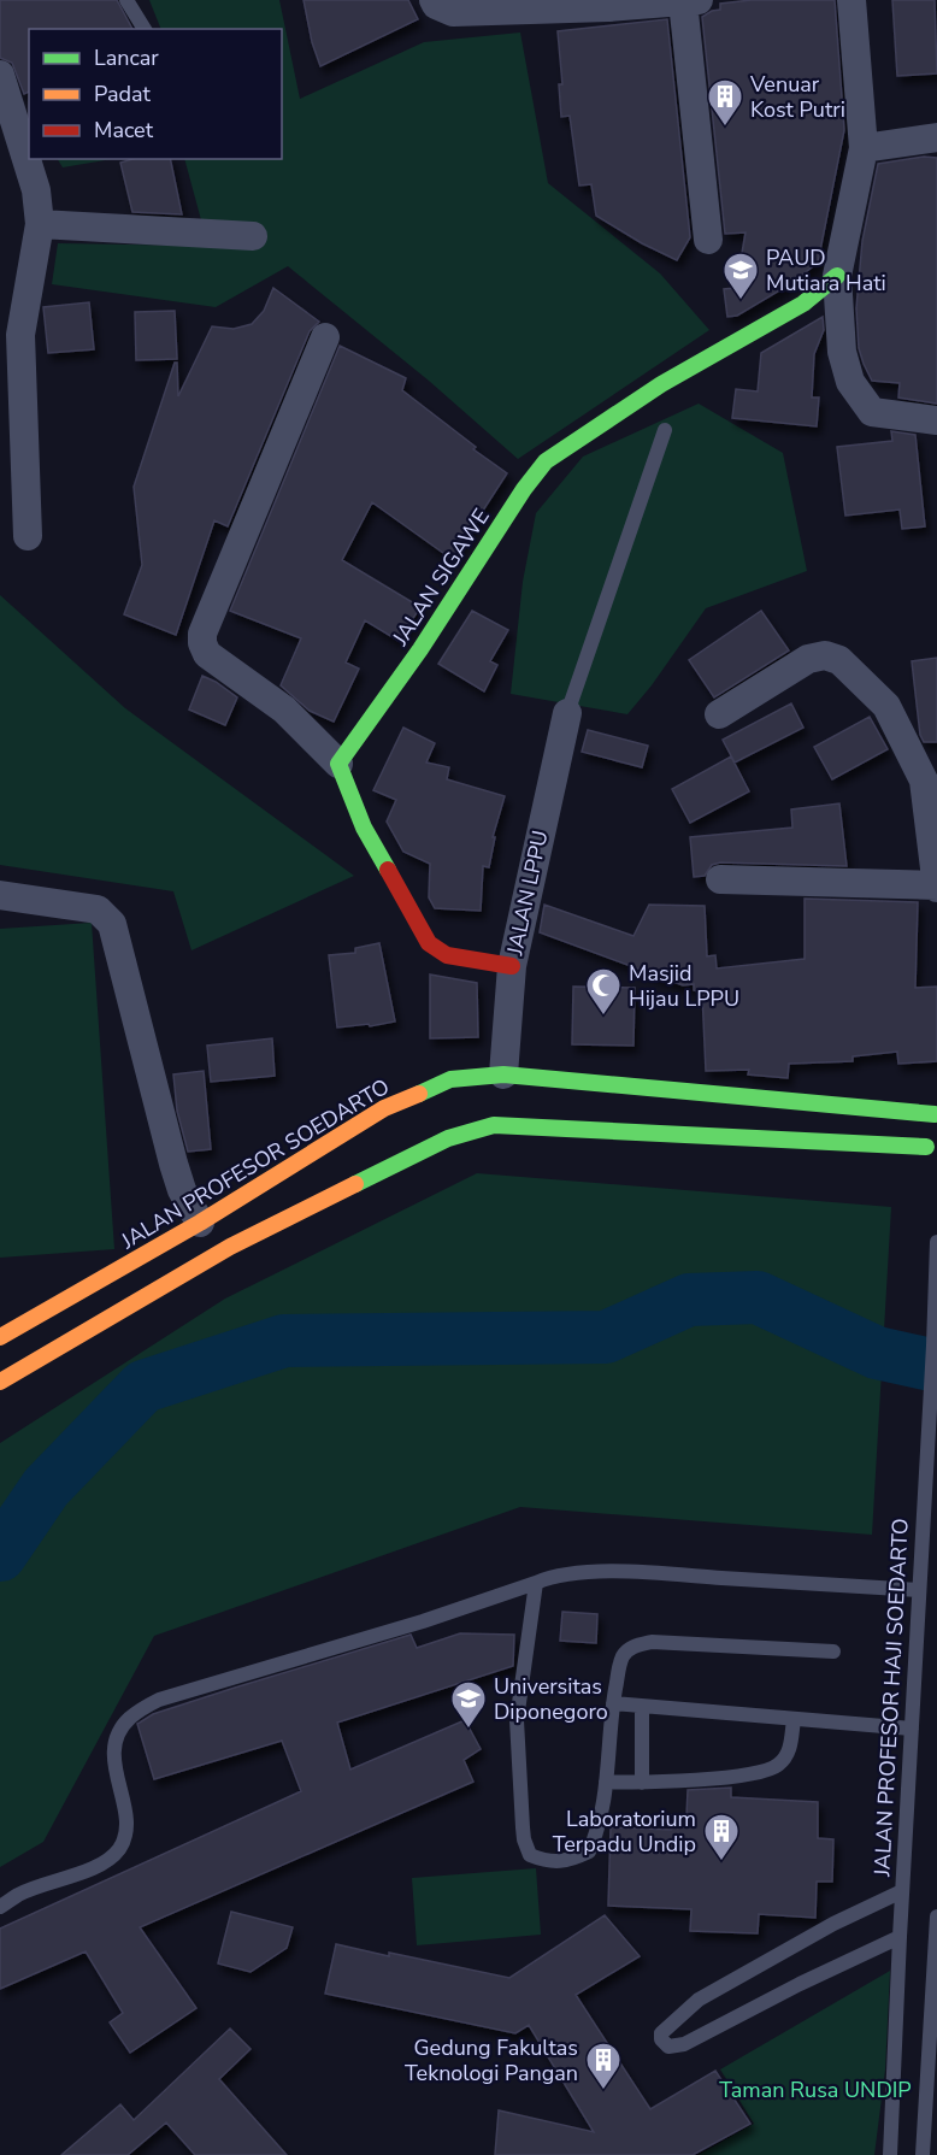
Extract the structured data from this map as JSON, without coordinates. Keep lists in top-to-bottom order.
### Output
{
  "streets": {
    "street": ["JALAN SIGAWE", "JALAN LPPU", "JALAN PROFESOR SOEDARTO"],
    "lane": ["JALAN PROFESOR HAJI SOEDARTO"]
  },
  "crossings": [
    ["JALAN LPPU", "JALAN PROFESOR SOEDARTO"]
  ],
  "parks": ["Taman Rusa UNDIP"],
  "places": {
    "building": ["Venuar Kost Putri", "Laboratorium Terpadu Undip", "Gedung Fakultas Teknologi Pangan"],
    "school or university": ["PAUD Mutiara Hati", "Universitas Diponegoro"],
    "mosque": ["Masjid Hijau LPPU"]
  },
  "legend": ["Lancar", "Padat", "Macet"]
}
